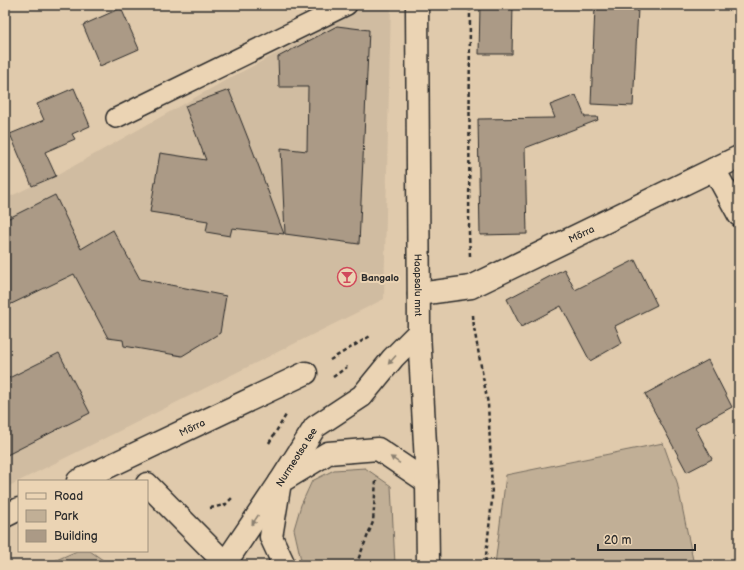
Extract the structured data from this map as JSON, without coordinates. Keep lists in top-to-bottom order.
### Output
{
  "streets": {
    "street": ["Mõrra", "Haapsalu mnt", "Nurmeotsa tee"]
  },
  "crossings": [
    ["Mõrra", "Haapsalu mnt"],
    ["Haapsalu mnt", "Nurmeotsa tee"]
  ],
  "one_way": ["Nurmeotsa tee"],
  "places": {
    "bar": ["Bangalo"]
  },
  "legend": ["Road", "Park", "Building"],
  "scale_bar": "20 m"
}
